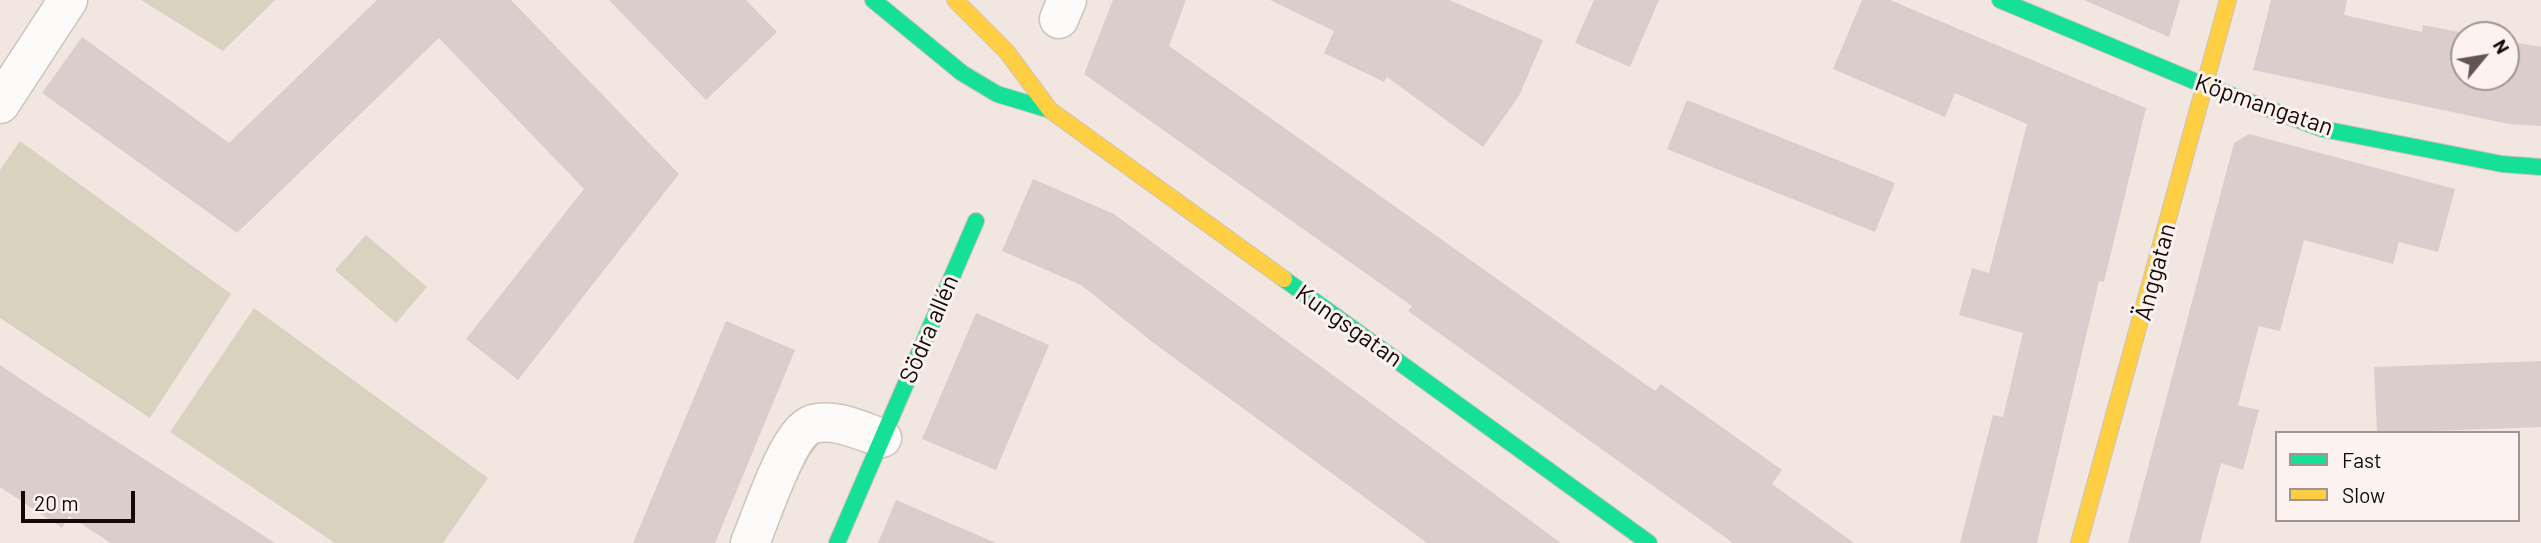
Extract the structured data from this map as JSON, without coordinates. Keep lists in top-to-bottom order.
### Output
{
  "streets": {
    "street": [
      "Köpmangatan",
      "Änggatan",
      "Kungsgatan",
      "Södra allén"
    ]
  },
  "crossings": [
    ["Köpmangatan", "Änggatan"]
  ],
  "legend": ["Fast", "Slow"],
  "scale_bar": "20 m",
  "north": "top right"
}
